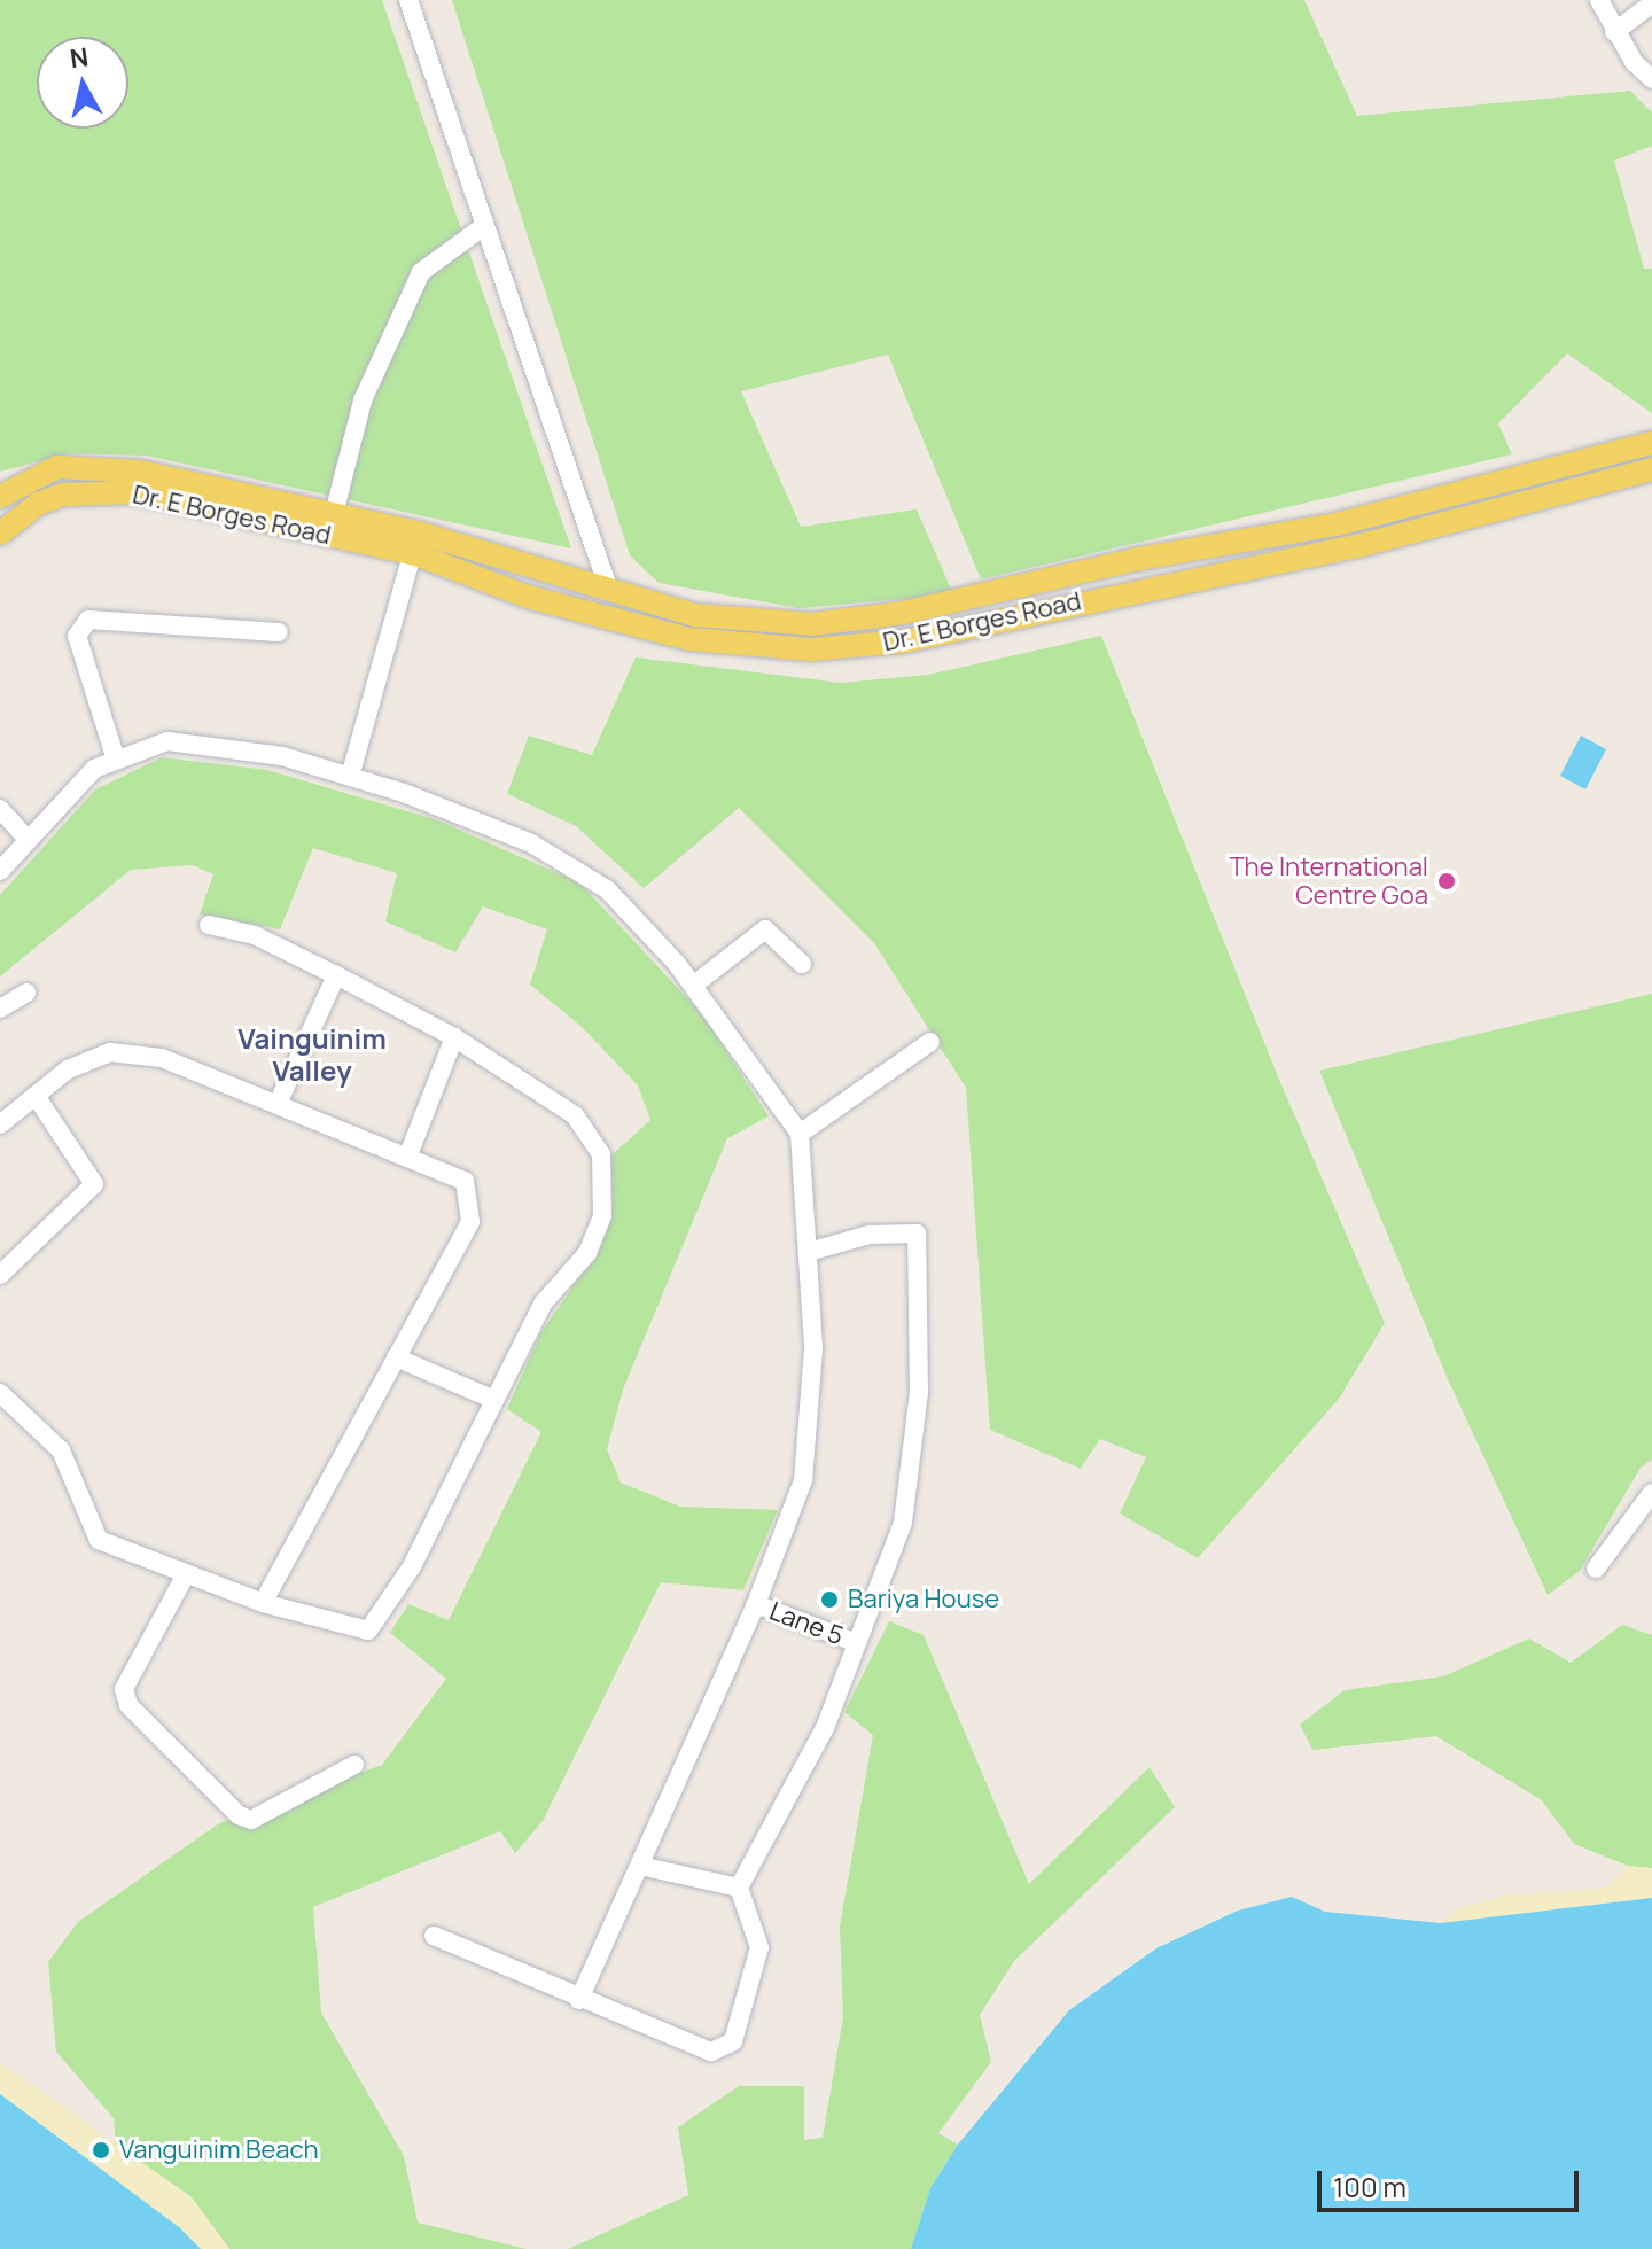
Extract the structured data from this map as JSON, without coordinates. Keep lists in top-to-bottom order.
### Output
{
  "streets": {
    "main road": ["Dr. E Borges Road"],
    "street": ["Lane 5"]
  },
  "districts": ["Vainguinim Valley"],
  "places": ["The International Centre Goa", "Bariya House", "Vanguinim Beach"],
  "scale_bar": "100 m",
  "north": "top"
}
